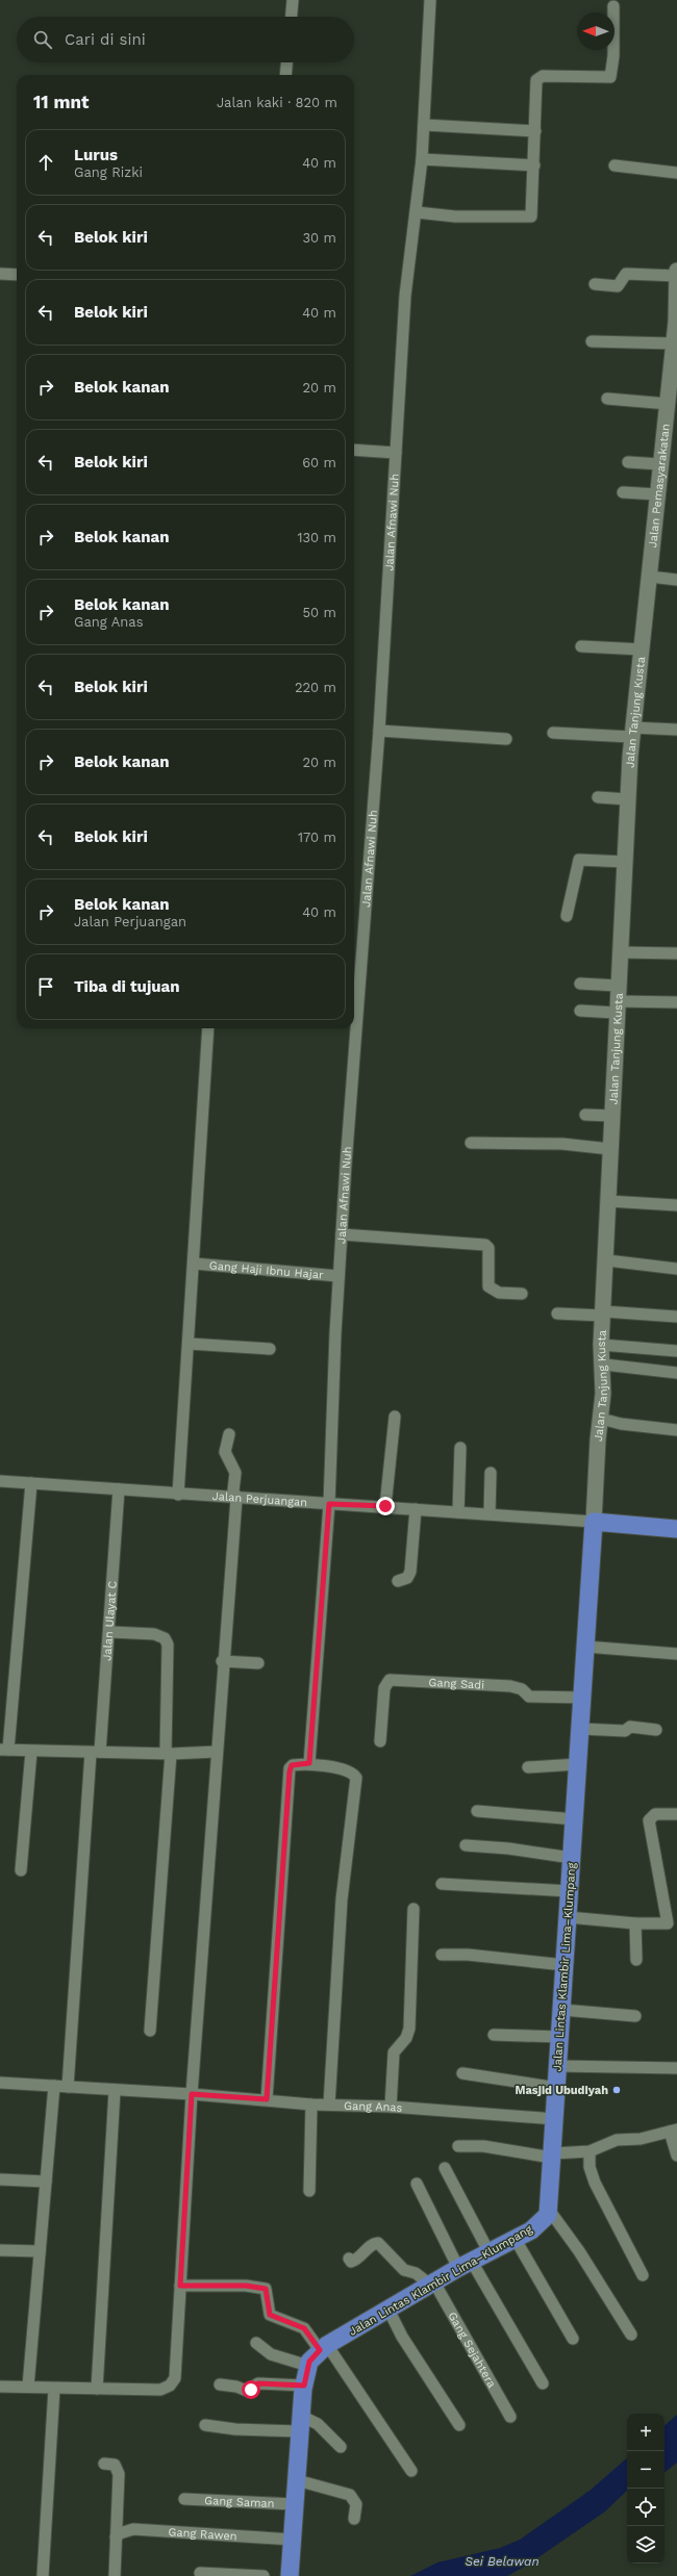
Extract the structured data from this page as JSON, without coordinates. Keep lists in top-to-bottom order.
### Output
{
  "streets": {
    "main road": ["Jalan Lintas Klambir Lima–Klumpang"],
    "street": [
      "Jalan Pemasyarakatan",
      "Jalan Afnawi Nuh",
      "Jalan Tanjung Kusta",
      "Gang Haji Ibnu Hajar",
      "Jalan Perjuangan",
      "Jalan Ulayat C",
      "Gang Sadi",
      "Gang Anas",
      "Gang Sejahtera",
      "Gang Saman",
      "Gang Rawen"
    ]
  },
  "crossings": [
    ["Jalan Pemasyarakatan", "Jalan Tanjung Kusta"],
    ["Jalan Afnawi Nuh", "Gang Haji Ibnu Hajar"],
    ["Jalan Afnawi Nuh", "Jalan Perjuangan"],
    ["Jalan Tanjung Kusta", "Jalan Perjuangan"],
    ["Jalan Tanjung Kusta", "Jalan Lintas Klambir Lima–Klumpang"],
    ["Jalan Perjuangan", "Jalan Ulayat C"],
    ["Jalan Perjuangan", "Jalan Lintas Klambir Lima–Klumpang"],
    ["Jalan Ulayat C", "Gang Anas"],
    ["Gang Sadi", "Jalan Lintas Klambir Lima–Klumpang"],
    ["Jalan Lintas Klambir Lima–Klumpang", "Gang Anas"],
    ["Jalan Lintas Klambir Lima–Klumpang", "Gang Sejahtera"],
    ["Jalan Lintas Klambir Lima–Klumpang", "Gang Saman"],
    ["Jalan Lintas Klambir Lima–Klumpang", "Gang Rawen"]
  ],
  "water": ["Sei Belawan"],
  "places": ["Masjid Ubudiyah"],
  "north": "left",
  "page": {
    "search": "Cari di sini",
    "heading": ["11 mnt", "Jalan kaki · 820 m"],
    "list": [
      ["Lurus", "Gang Rizki", "40 m"],
      ["Belok kiri", "30 m"],
      ["Belok kiri", "40 m"],
      ["Belok kanan", "20 m"],
      ["Belok kiri", "60 m"],
      ["Belok kanan", "130 m"],
      ["Belok kanan", "Gang Anas", "50 m"],
      ["Belok kiri", "220 m"],
      ["Belok kanan", "20 m"],
      ["Belok kiri", "170 m"],
      ["Belok kanan", "Jalan Perjuangan", "40 m"],
      "Tiba di tujuan"
    ],
    "map_buttons": ["+", "−"]
  }
}
